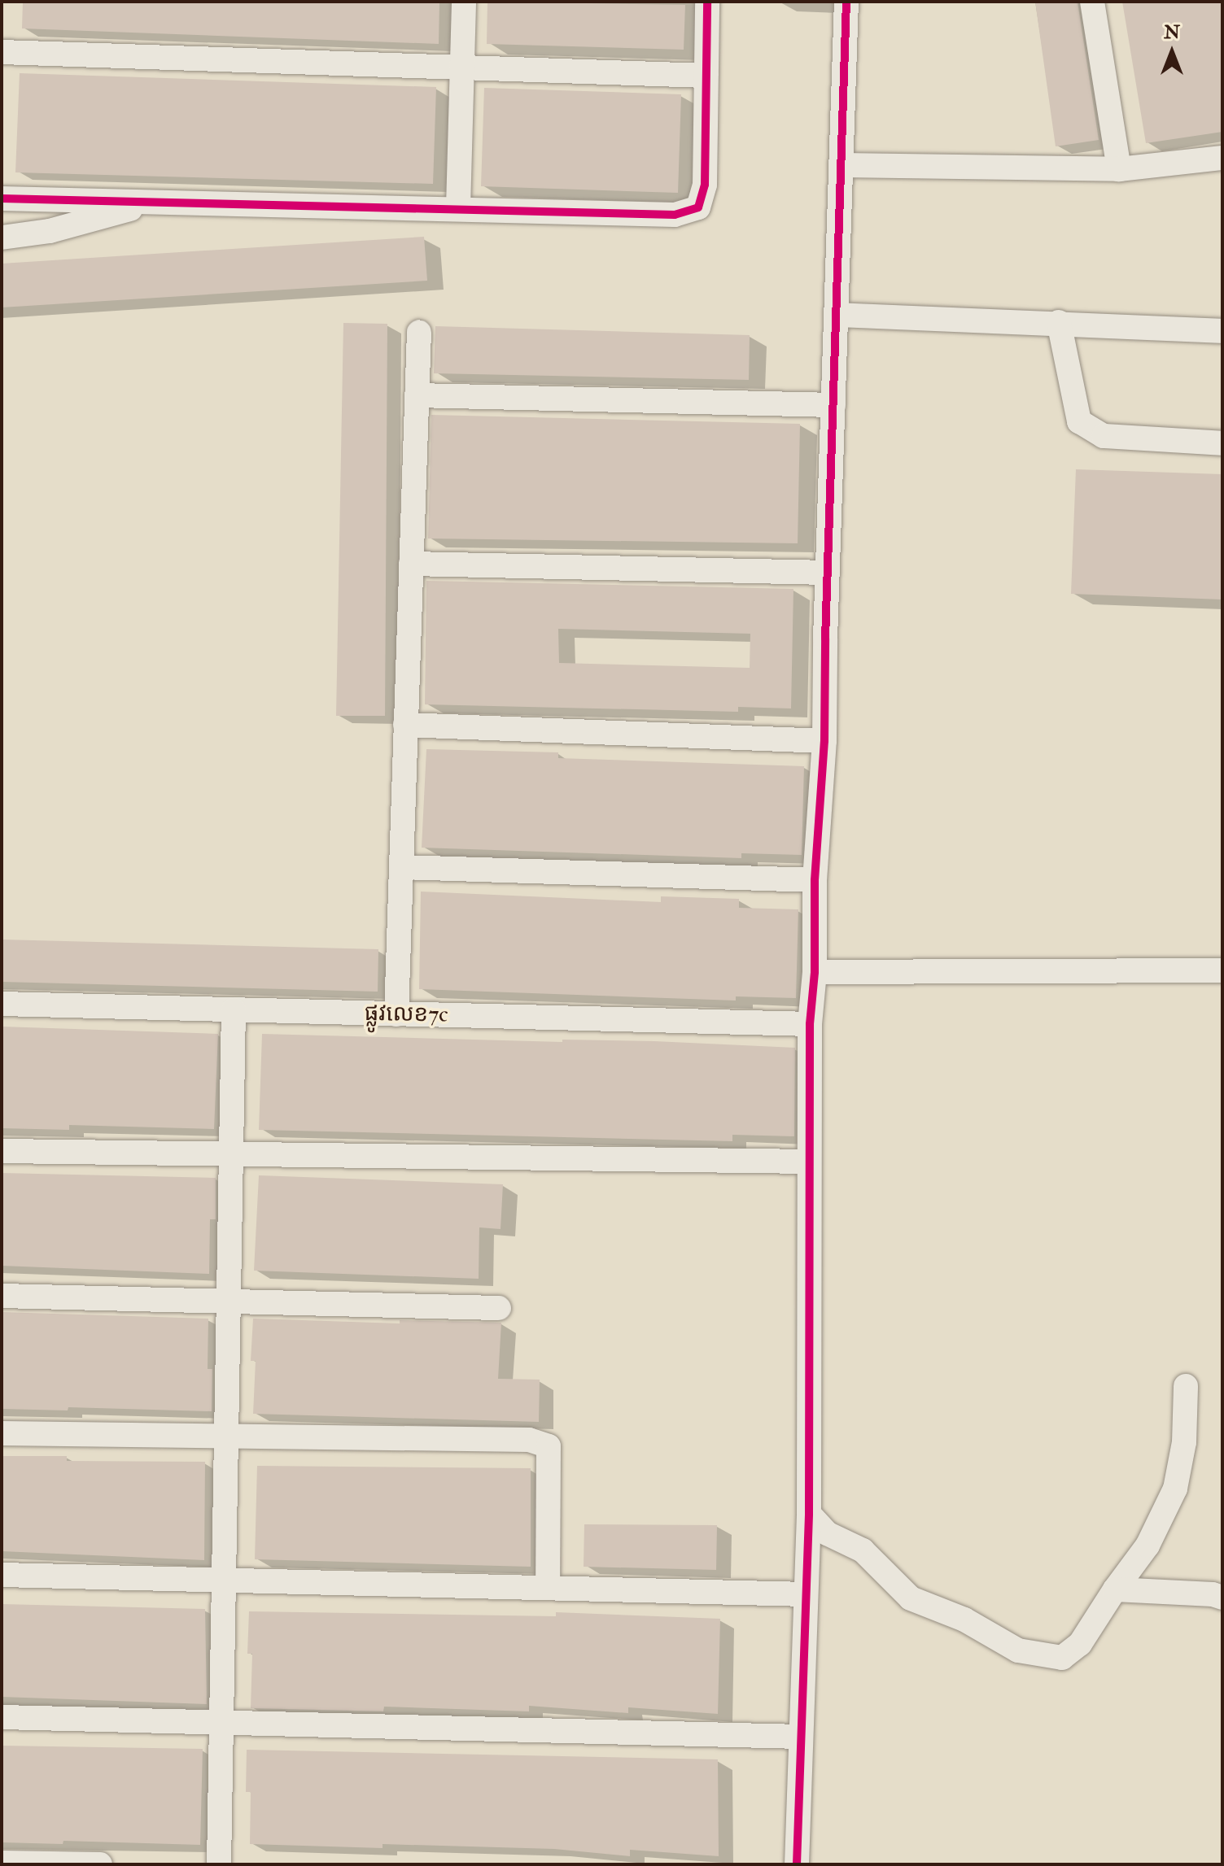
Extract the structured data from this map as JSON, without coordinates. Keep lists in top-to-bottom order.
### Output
{
  "streets": {
    "street": ["ផ្លូវលេខ7c"]
  },
  "north": "top"
}
